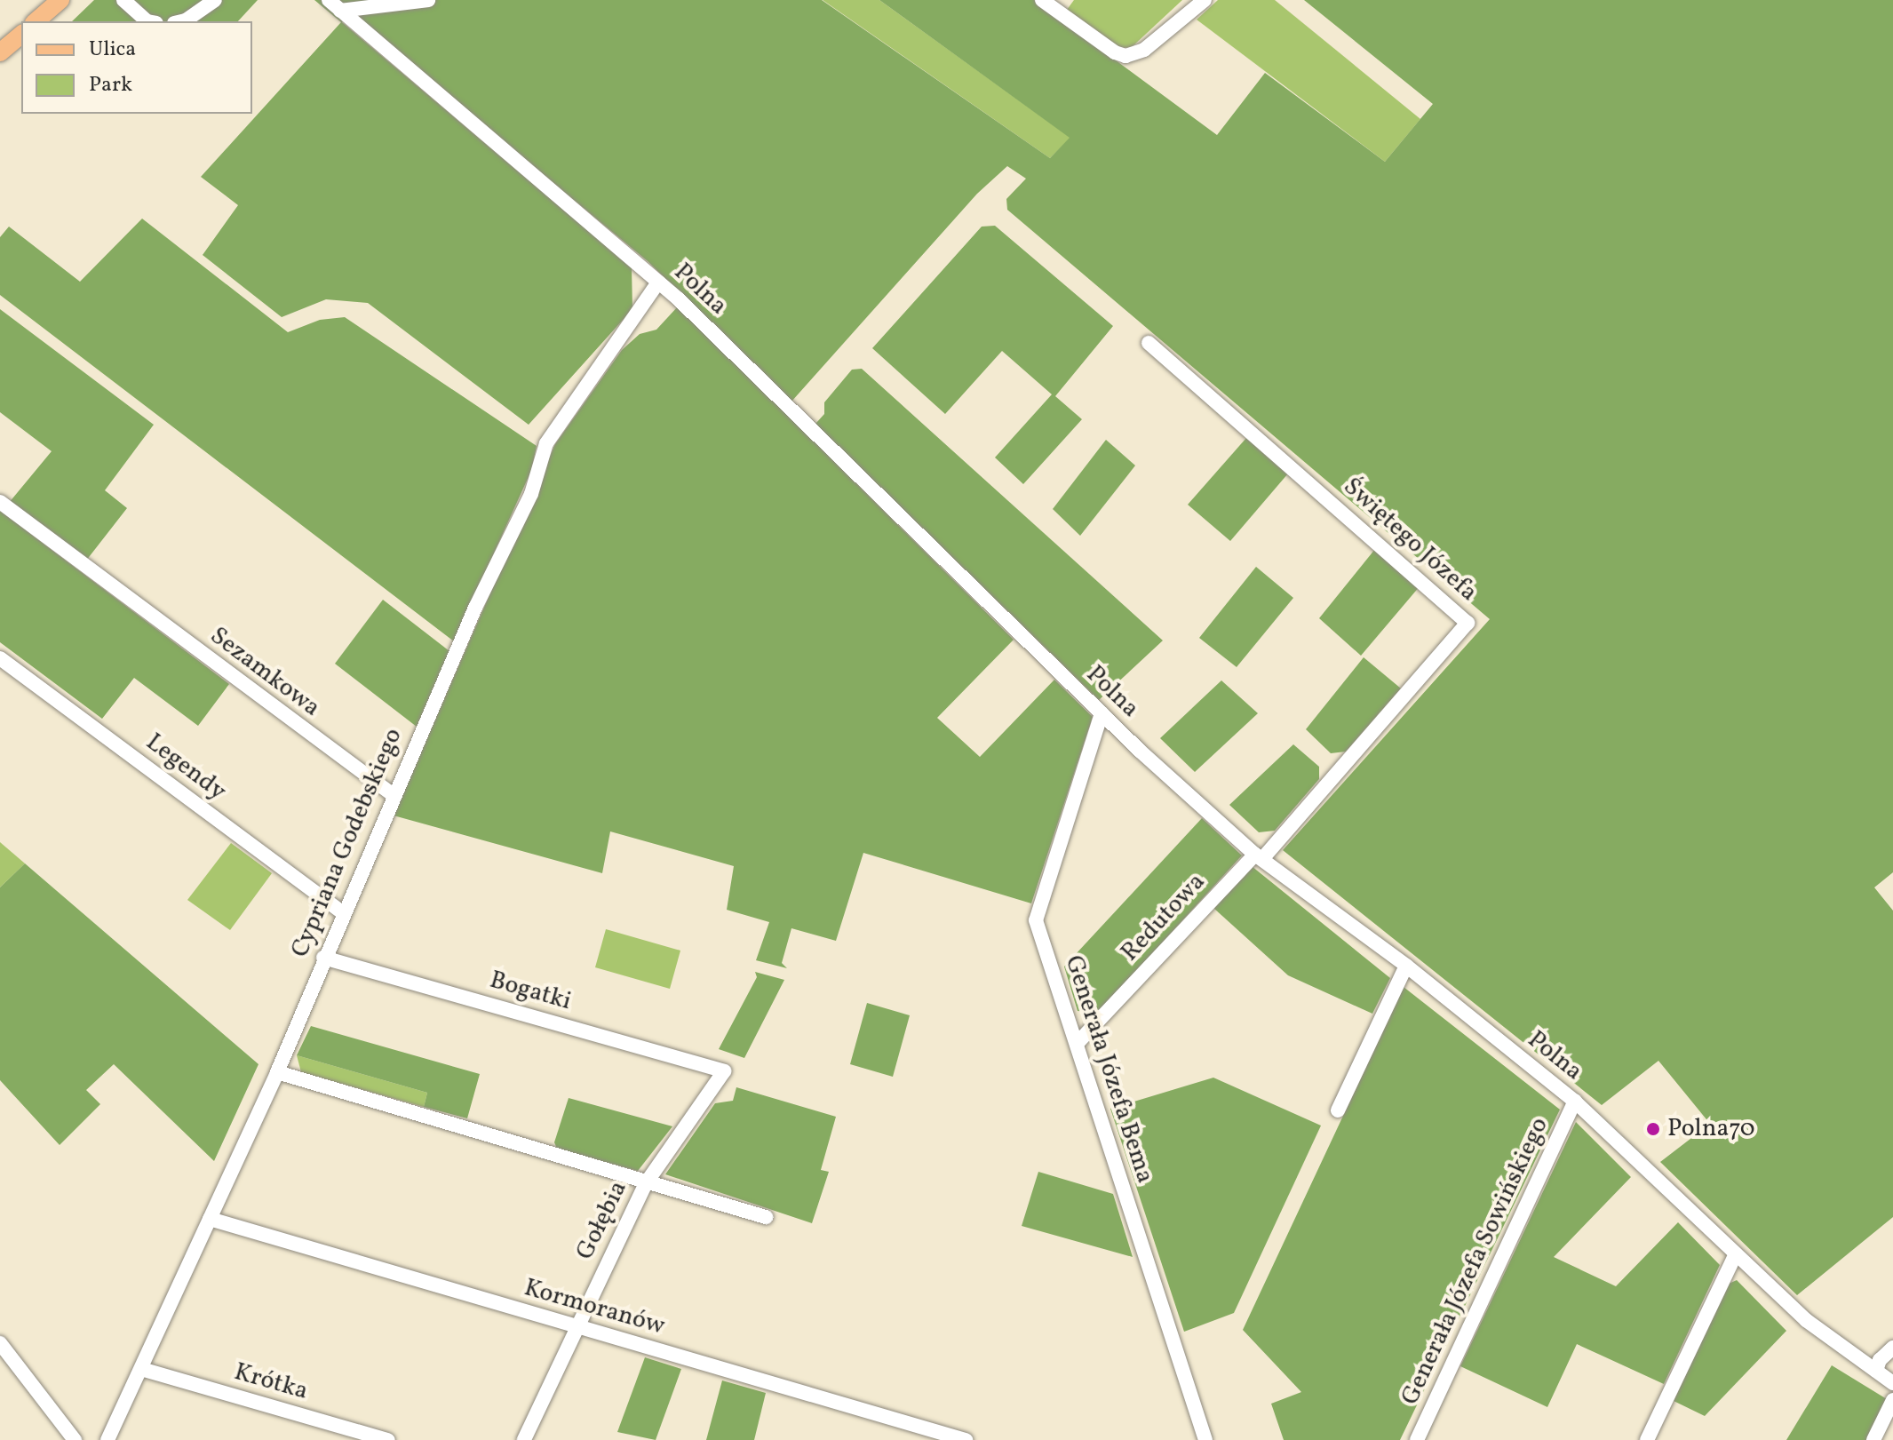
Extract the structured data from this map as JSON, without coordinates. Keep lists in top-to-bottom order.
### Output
{
  "streets": {
    "street": [
      "Polna",
      "Świętego Józefa",
      "Sezamkowa",
      "Legendy",
      "Cypriana Godebskiego",
      "Redutowa",
      "Bogatki",
      "Generała Józefa Bema",
      "Gołębia",
      "Generała Józefa Sowińskiego",
      "Kormoranów",
      "Krótka"
    ]
  },
  "crossings": [
    ["Polna", "Świętego Józefa"],
    ["Polna", "Cypriana Godebskiego"],
    ["Polna", "Redutowa"],
    ["Polna", "Generała Józefa Bema"],
    ["Polna", "Generała Józefa Sowińskiego"],
    ["Świętego Józefa", "Redutowa"],
    ["Sezamkowa", "Cypriana Godebskiego"],
    ["Legendy", "Cypriana Godebskiego"],
    ["Cypriana Godebskiego", "Bogatki"],
    ["Cypriana Godebskiego", "Kormoranów"],
    ["Cypriana Godebskiego", "Krótka"],
    ["Redutowa", "Generała Józefa Bema"],
    ["Bogatki", "Gołębia"],
    ["Gołębia", "Kormoranów"]
  ],
  "places": ["Polna70"],
  "legend": ["Ulica", "Park"]
}
